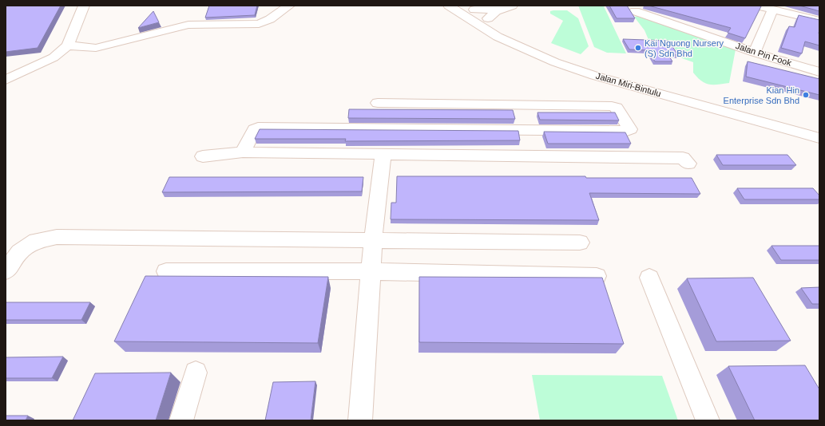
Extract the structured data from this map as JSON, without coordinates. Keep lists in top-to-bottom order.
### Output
{
  "streets": {
    "main road": ["Jalan Pin Fook", "Jalan Miri-Bintulu"]
  },
  "places": ["Kai Nguong Nursery (S) Sdn Bhd", "Kian Hin Enterprise Sdn Bhd"]
}
